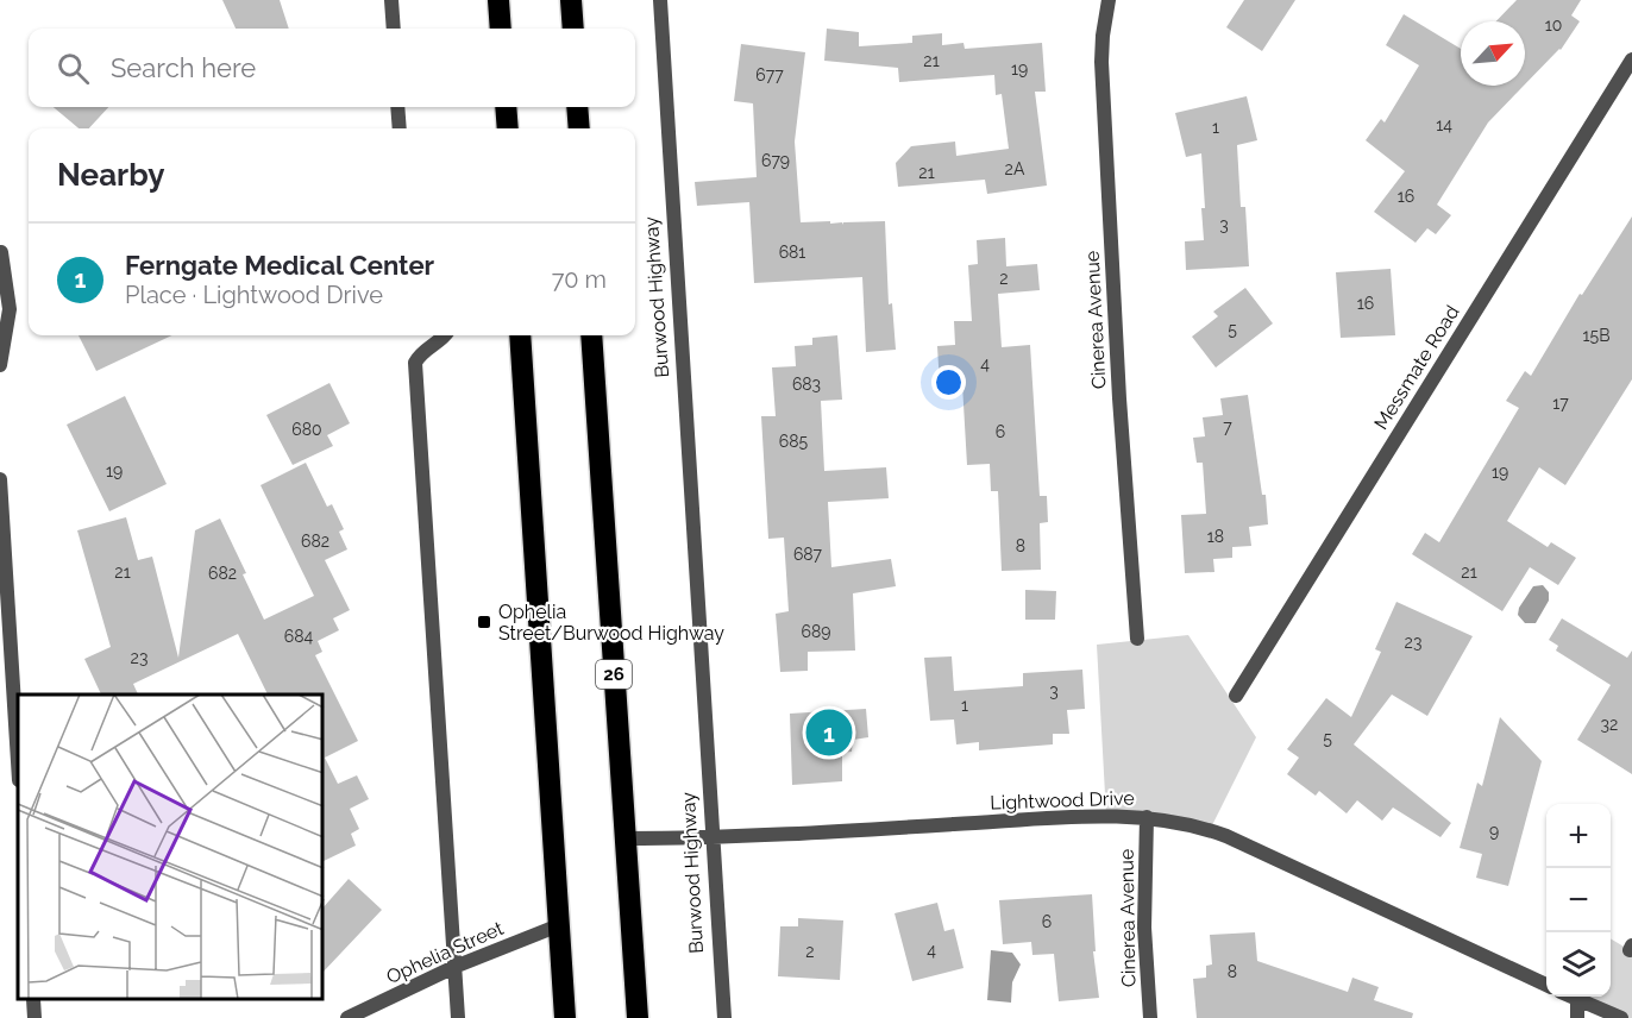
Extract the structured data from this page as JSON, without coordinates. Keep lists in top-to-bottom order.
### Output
{
  "streets": {
    "highway": ["26"],
    "street": [
      "Burwood Highway",
      "Cinerea Avenue",
      "Messmate Road",
      "Lightwood Drive",
      "Ophelia Street"
    ]
  },
  "crossings": [
    ["Burwood Highway", "Lightwood Drive"],
    ["Cinerea Avenue", "Lightwood Drive"],
    ["26", "Lightwood Drive"]
  ],
  "places": {
    "transit": ["Ophelia Street/Burwood Highway"]
  },
  "house_numbers": [
    "10",
    "21",
    "19",
    "677",
    "14",
    "1",
    "679",
    "2A",
    "21",
    "16",
    "3",
    "681",
    "2",
    "16",
    "5",
    "15B",
    "4",
    "683",
    "17",
    "7",
    "680",
    "6",
    "685",
    "19",
    "19",
    "18",
    "682",
    "8",
    "687",
    "21",
    "21",
    "682",
    "689",
    "684",
    "23",
    "23",
    "3",
    "1",
    "32",
    "5",
    "9",
    "6",
    "4",
    "2",
    "8"
  ],
  "north": "top right",
  "page": {
    "search": "Search here",
    "heading": "Nearby",
    "list": [
      {
        "mark": "1",
        "name": "Ferngate Medical Center",
        "note": "Place · Lightwood Drive",
        "value": "70 m"
      }
    ],
    "pins": "1",
    "map_buttons": ["+", "−"]
  }
}
